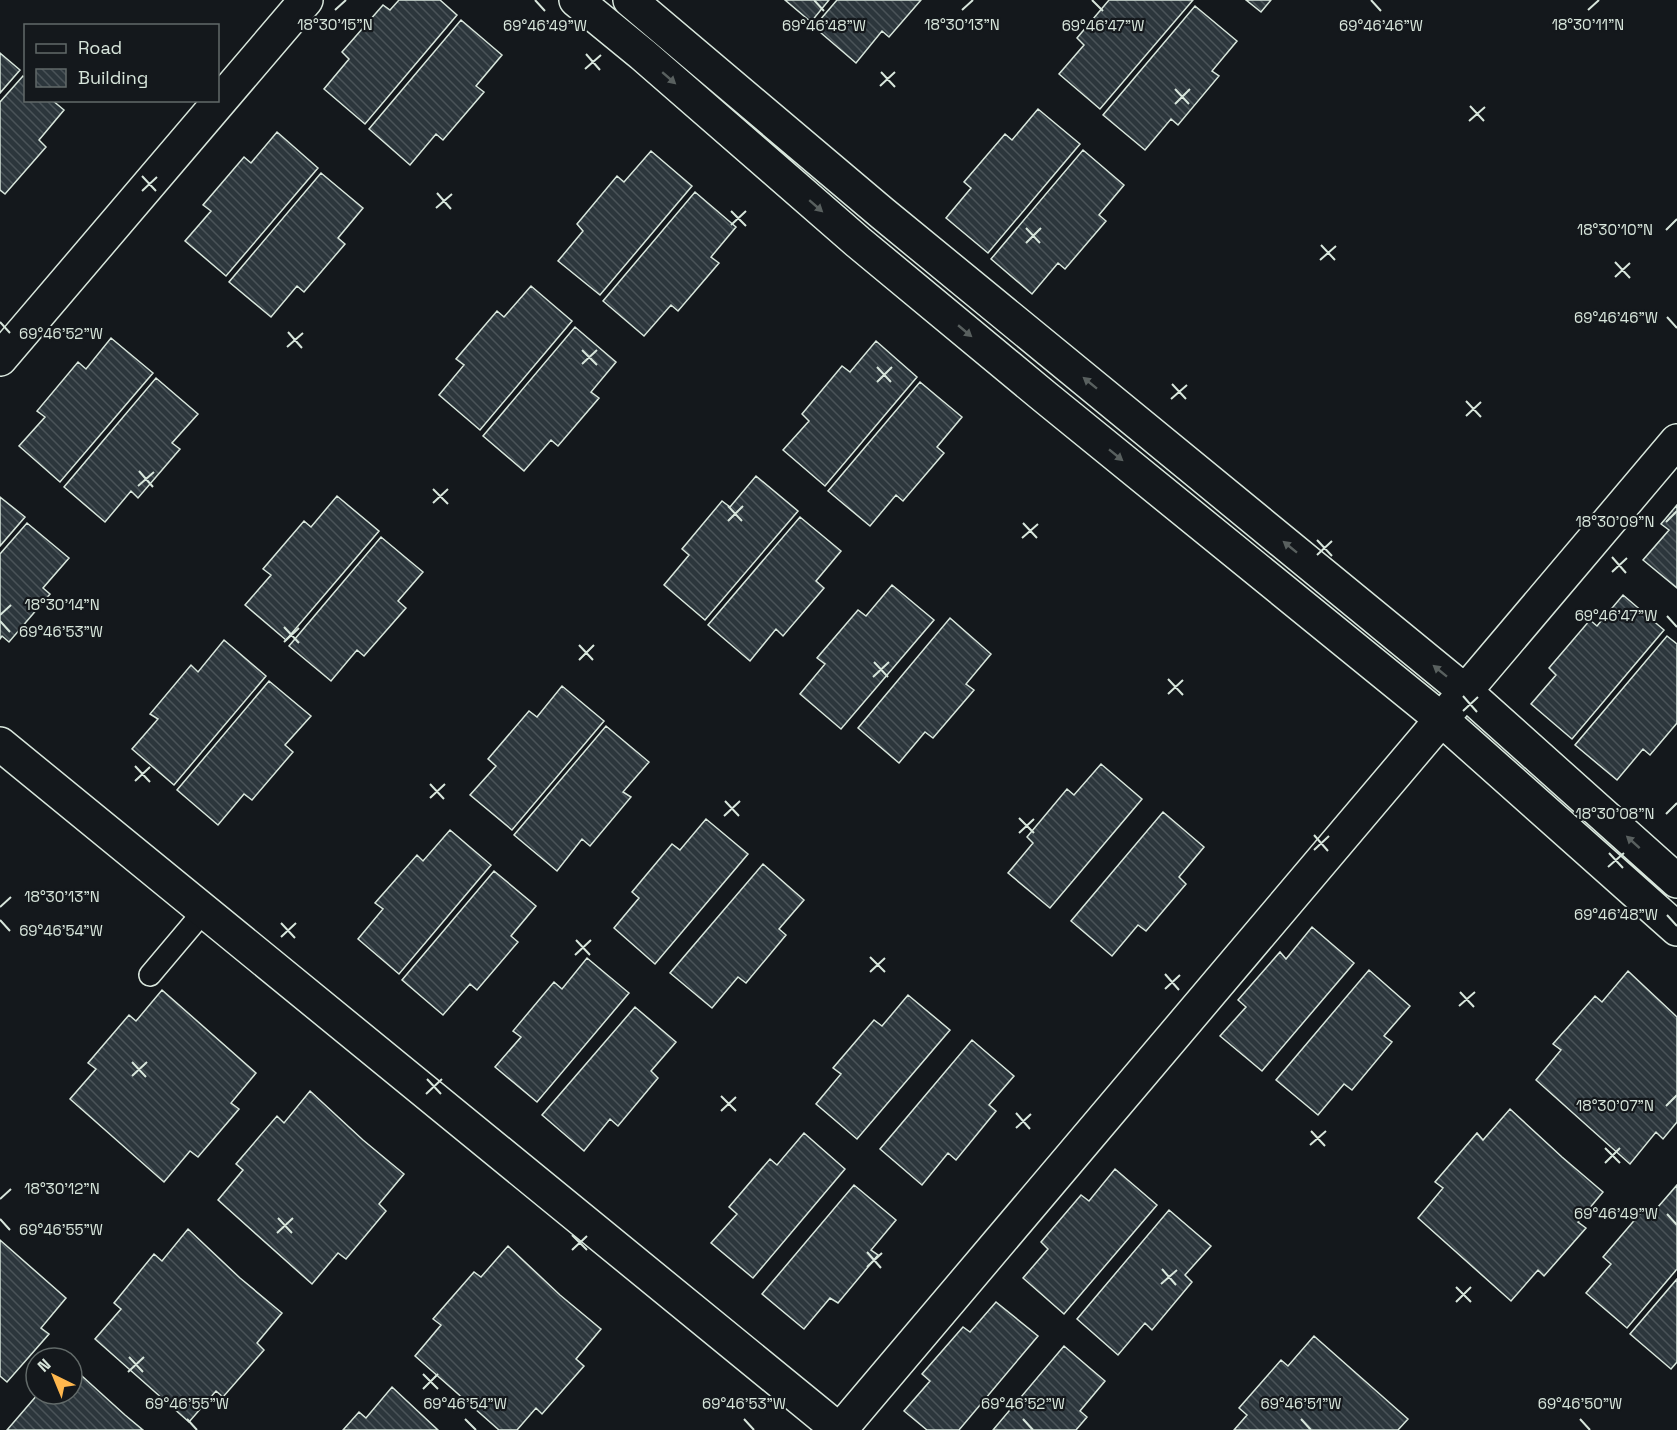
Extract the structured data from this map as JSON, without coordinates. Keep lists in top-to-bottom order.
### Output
{
  "legend": ["Road", "Building"],
  "north": "top left",
  "coordinates": [
    "18°30'15\"N",
    "18°30'11\"N",
    "18°30'13\"N",
    "69°46'49\"W",
    "69°46'47\"W",
    "69°46'48\"W",
    "69°46'46\"W",
    "18°30'10\"N",
    "69°46'52\"W",
    "18°30'09\"N",
    "18°30'14\"N",
    "69°46'53\"W",
    "18°30'08\"N",
    "69°46'54\"W",
    "18°30'07\"N",
    "18°30'12\"N",
    "69°46'55\"W",
    "69°46'51\"W",
    "69°46'50\"W"
  ]
}
